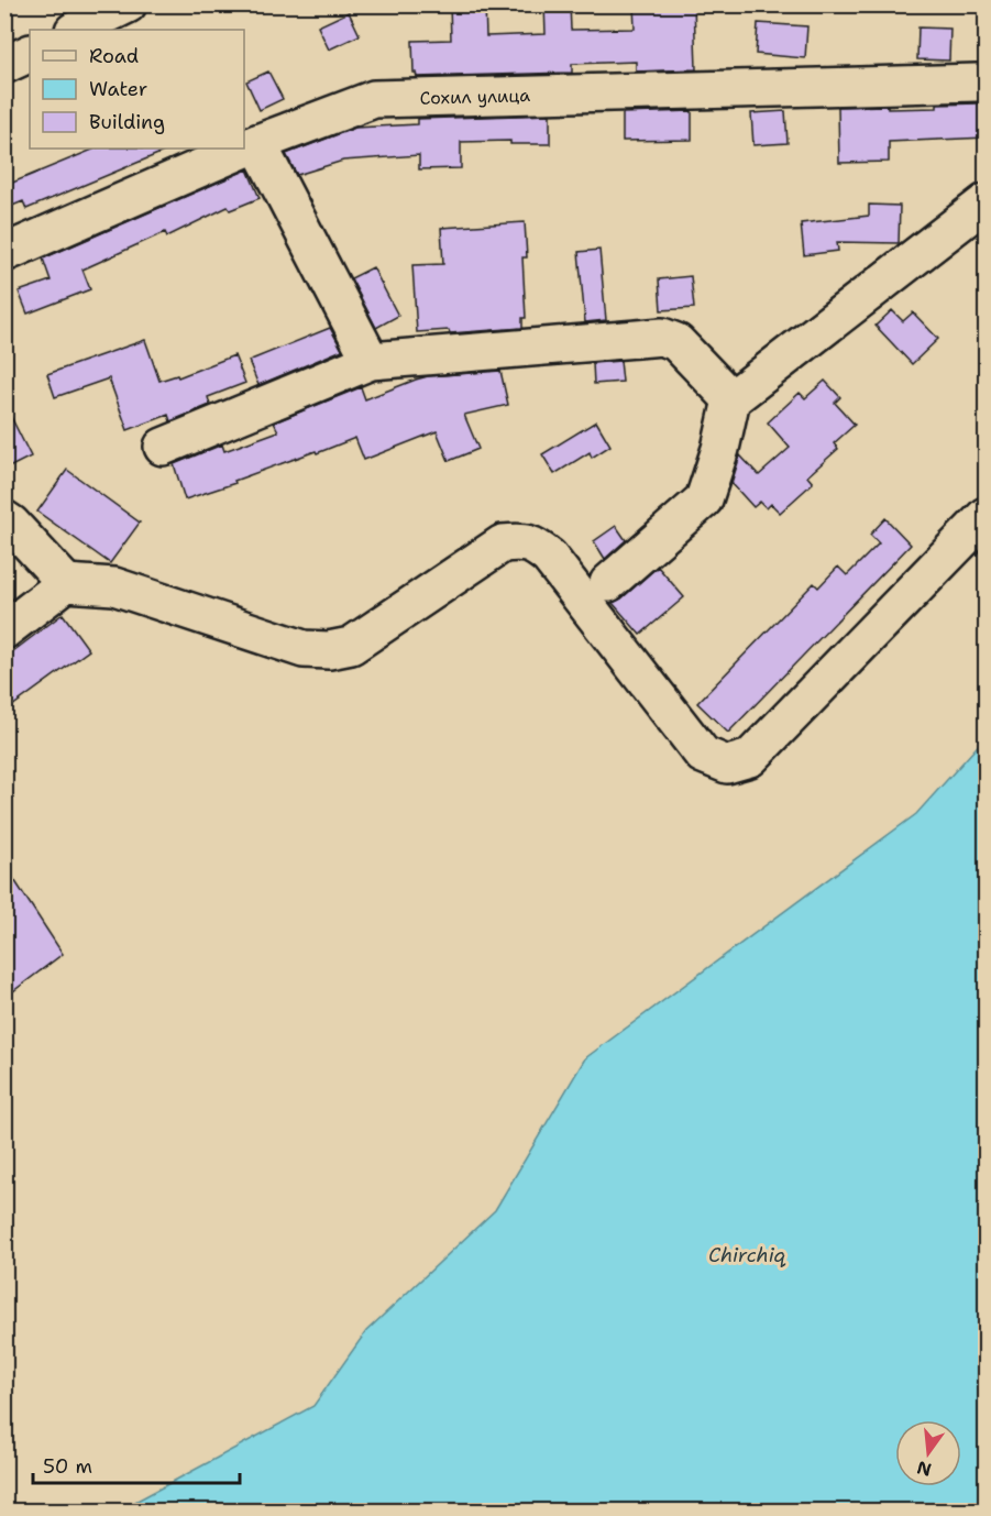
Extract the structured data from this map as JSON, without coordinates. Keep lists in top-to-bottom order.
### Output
{
  "streets": {
    "street": ["Сохил улица"]
  },
  "water": ["Chirchiq"],
  "legend": ["Road", "Water", "Building"],
  "scale_bar": "50 m",
  "north": "bottom"
}
